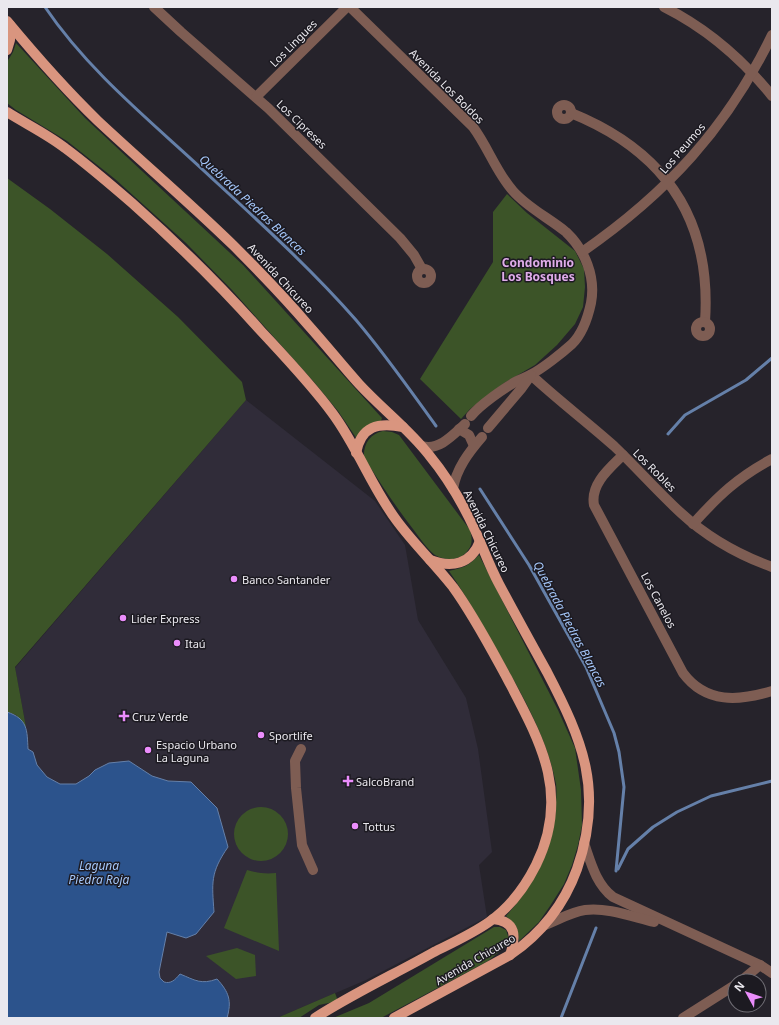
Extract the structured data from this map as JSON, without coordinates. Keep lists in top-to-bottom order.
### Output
{
  "streets": {
    "main road": ["Avenida Chicureo"],
    "street": [
      "Los Lingues",
      "Avenida Los Boldos",
      "Los Cipreses",
      "Los Peumos",
      "Los Robles",
      "Los Canelos"
    ]
  },
  "crossings": [
    ["Los Lingues", "Avenida Los Boldos"],
    ["Los Lingues", "Los Cipreses"],
    ["Avenida Los Boldos", "Los Peumos"],
    ["Avenida Los Boldos", "Avenida Chicureo"],
    ["Avenida Los Boldos", "Los Robles"],
    ["Los Robles", "Los Canelos"]
  ],
  "districts": ["Condominio Los Bosques"],
  "water": ["Quebrada Piedras Blancas", "Laguna Piedra Roja"],
  "places": {
    "other": [
      "Banco Santander",
      "Lider Express",
      "Itaú",
      "Sportlife",
      "Espacio Urbano La Laguna",
      "Tottus"
    ],
    "health": ["Cruz Verde", "SalcoBrand"]
  },
  "north": "top left"
}
